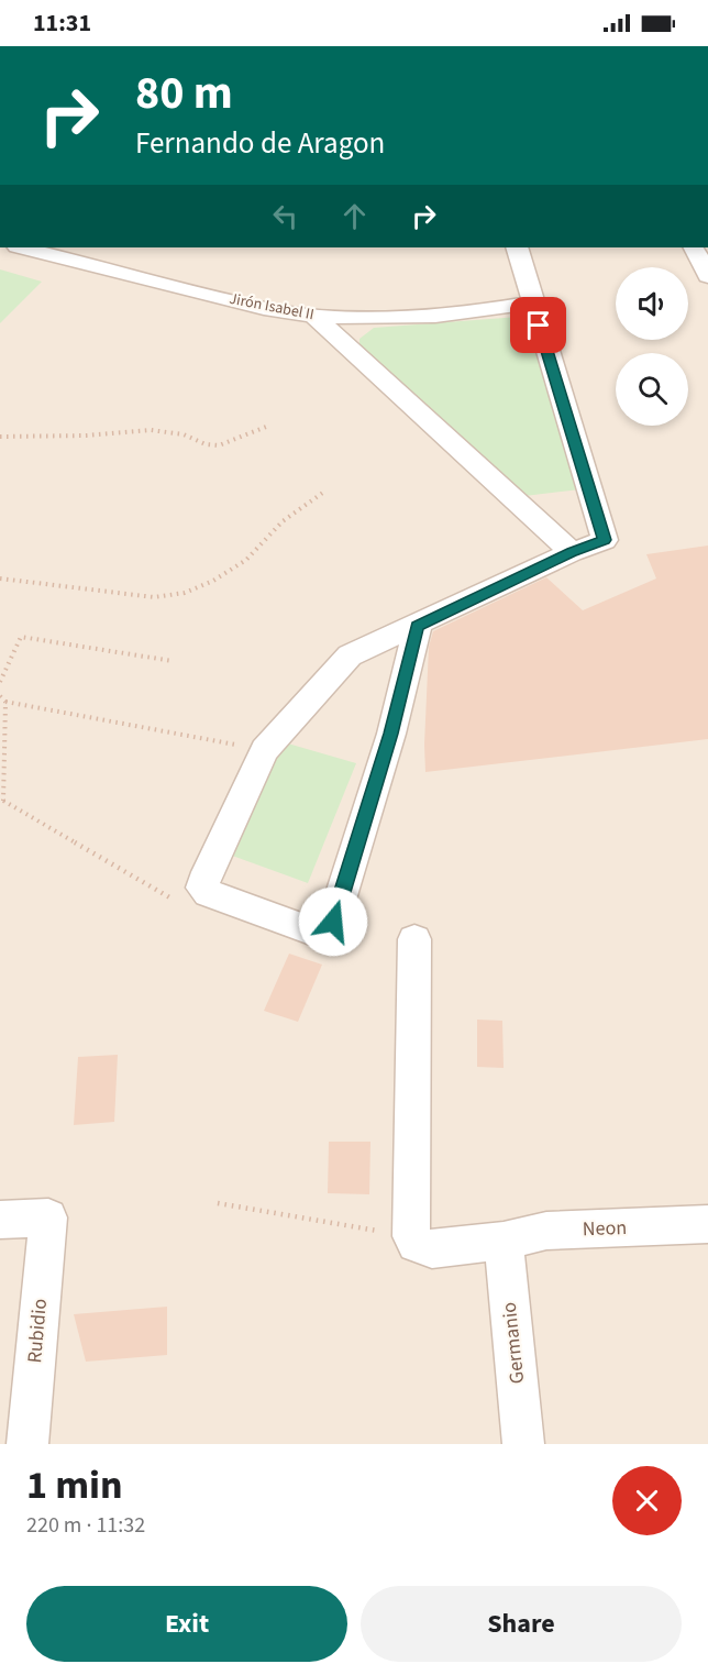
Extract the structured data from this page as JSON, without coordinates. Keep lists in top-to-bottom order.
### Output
{
  "streets": {
    "street": [
      "Jirón Isabel II",
      "Neon",
      "Rubidio",
      "Germanio"
    ]
  },
  "crossings": [
    ["Neon", "Germanio"]
  ],
  "page": {
    "status": "11:31",
    "turn": ["80 m", "Fernando de Aragon"],
    "heading": ["1 min", "220 m · 11:32"],
    "buttons": ["Exit", "Share"]
  }
}
